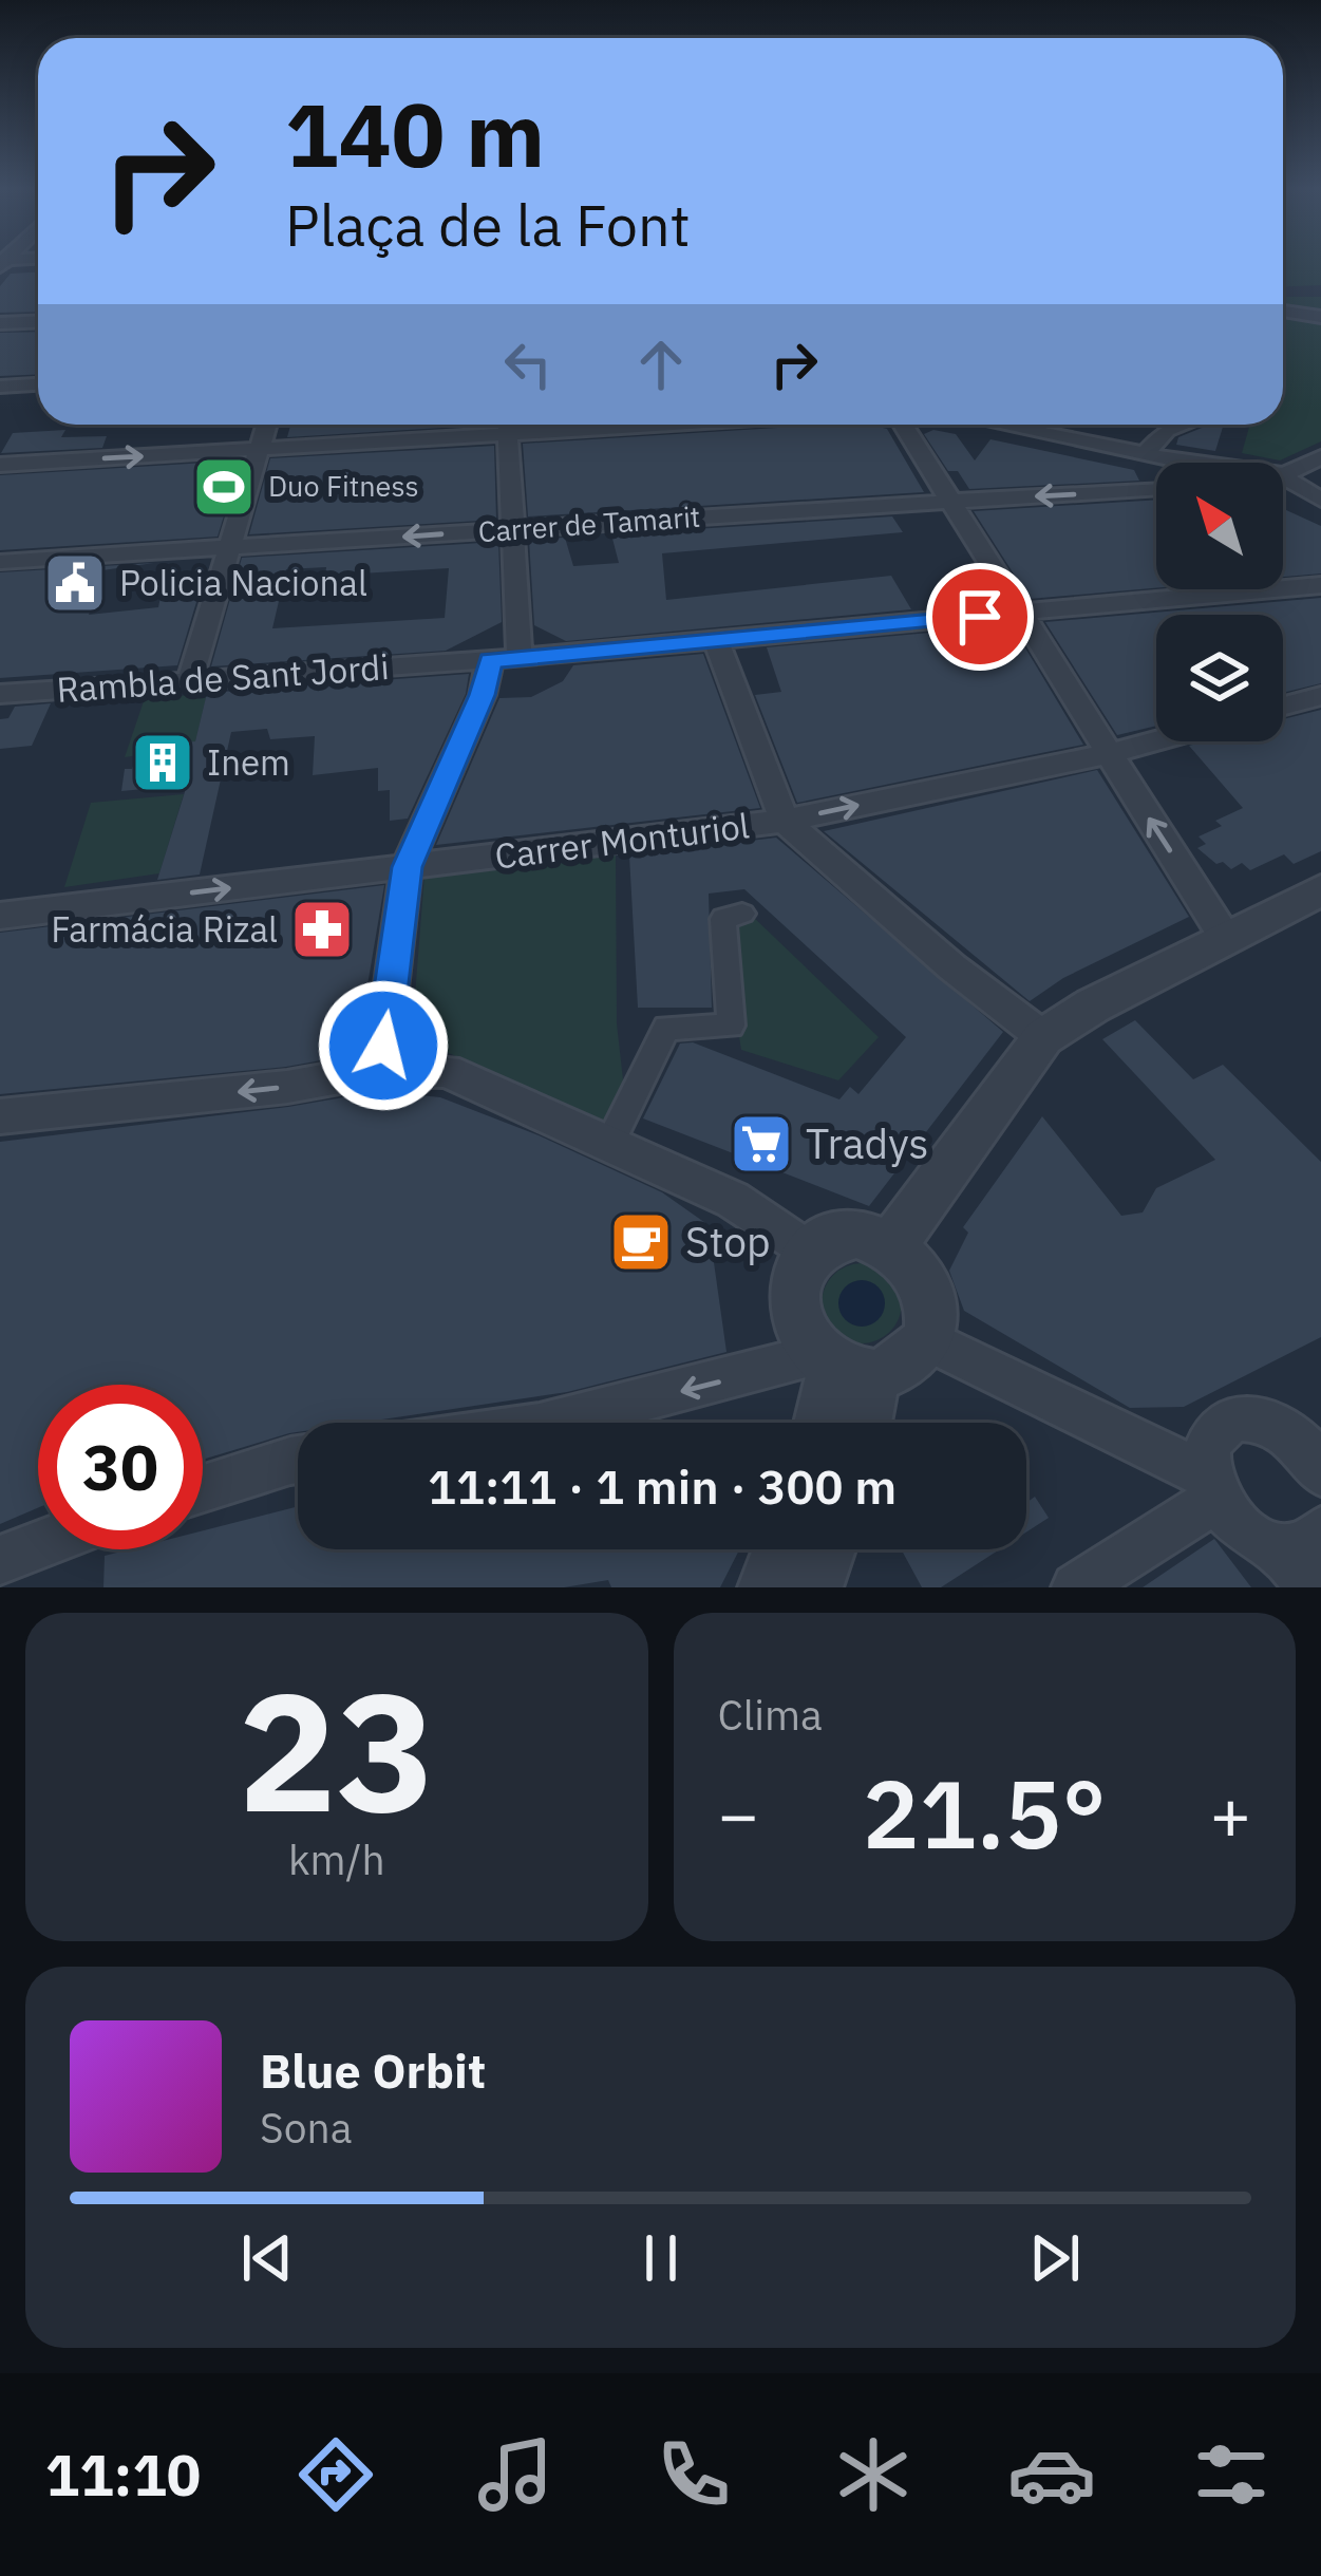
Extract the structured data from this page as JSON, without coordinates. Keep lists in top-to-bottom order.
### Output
{
  "streets": {
    "street": ["Carrer de Tamarit", "Rambla de Sant Jordi", "Carrer Monturiol"]
  },
  "places": {
    "sports": ["Duo Fitness"],
    "public building": ["Policia Nacional"],
    "building": ["Inem"],
    "pharmacy": ["Farmácia Rizal"],
    "supermarket": ["Tradys"],
    "cafe": ["Stop"]
  },
  "north": "top left",
  "page": {
    "turn": ["140 m", "Plaça de la Font"],
    "limit": "30",
    "trip": "11:11 · 1 min · 300 m",
    "tile": [
      ["23", "km/h"],
      "Clima"
    ],
    "heat": ["−", "21.5°", "+"],
    "song": ["Blue Orbit", "Sona"],
    "tabs": "11:10"
  }
}
